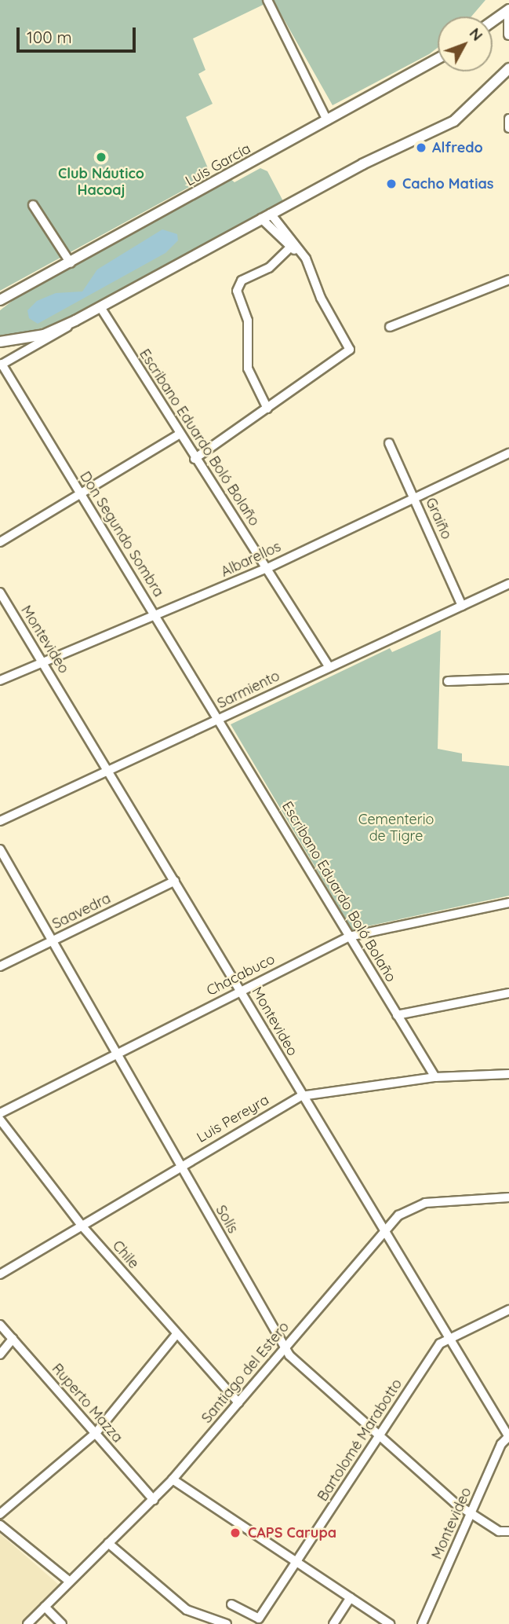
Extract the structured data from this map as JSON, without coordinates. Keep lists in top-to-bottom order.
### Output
{
  "streets": {
    "main road": ["Luis García"],
    "street": [
      "Escribano Eduardo Boló Bolaño",
      "Graiño",
      "Don Segundo Sombra",
      "Albarellos",
      "Montevideo",
      "Sarmiento",
      "Saavedra",
      "Chacabuco",
      "Luis Pereyra",
      "Solís",
      "Chile",
      "Santiago del Estero",
      "Ruperto Mazza",
      "Bartolomé Marabotto"
    ]
  },
  "crossings": [
    ["Escribano Eduardo Boló Bolaño", "Don Segundo Sombra"],
    ["Escribano Eduardo Boló Bolaño", "Albarellos"],
    ["Escribano Eduardo Boló Bolaño", "Sarmiento"],
    ["Escribano Eduardo Boló Bolaño", "Chacabuco"],
    ["Escribano Eduardo Boló Bolaño", "Luis Pereyra"],
    ["Graiño", "Albarellos"],
    ["Graiño", "Sarmiento"],
    ["Don Segundo Sombra", "Albarellos"],
    ["Don Segundo Sombra", "Sarmiento"],
    ["Albarellos", "Montevideo"],
    ["Montevideo", "Sarmiento"],
    ["Montevideo", "Saavedra"],
    ["Montevideo", "Chacabuco"],
    ["Montevideo", "Luis Pereyra"],
    ["Montevideo", "Solís"],
    ["Montevideo", "Santiago del Estero"],
    ["Montevideo", "Bartolomé Marabotto"],
    ["Saavedra", "Solís"],
    ["Chacabuco", "Solís"],
    ["Luis Pereyra", "Solís"],
    ["Luis Pereyra", "Chile"],
    ["Solís", "Santiago del Estero"],
    ["Solís", "Bartolomé Marabotto"],
    ["Chile", "Santiago del Estero"],
    ["Santiago del Estero", "Ruperto Mazza"]
  ],
  "parks": ["Cementerio de Tigre"],
  "places": [
    "Alfredo",
    "Club Náutico Hacoaj",
    "Cacho Matias",
    "CAPS Carupa"
  ],
  "scale_bar": "100 m",
  "north": "top right"
}
